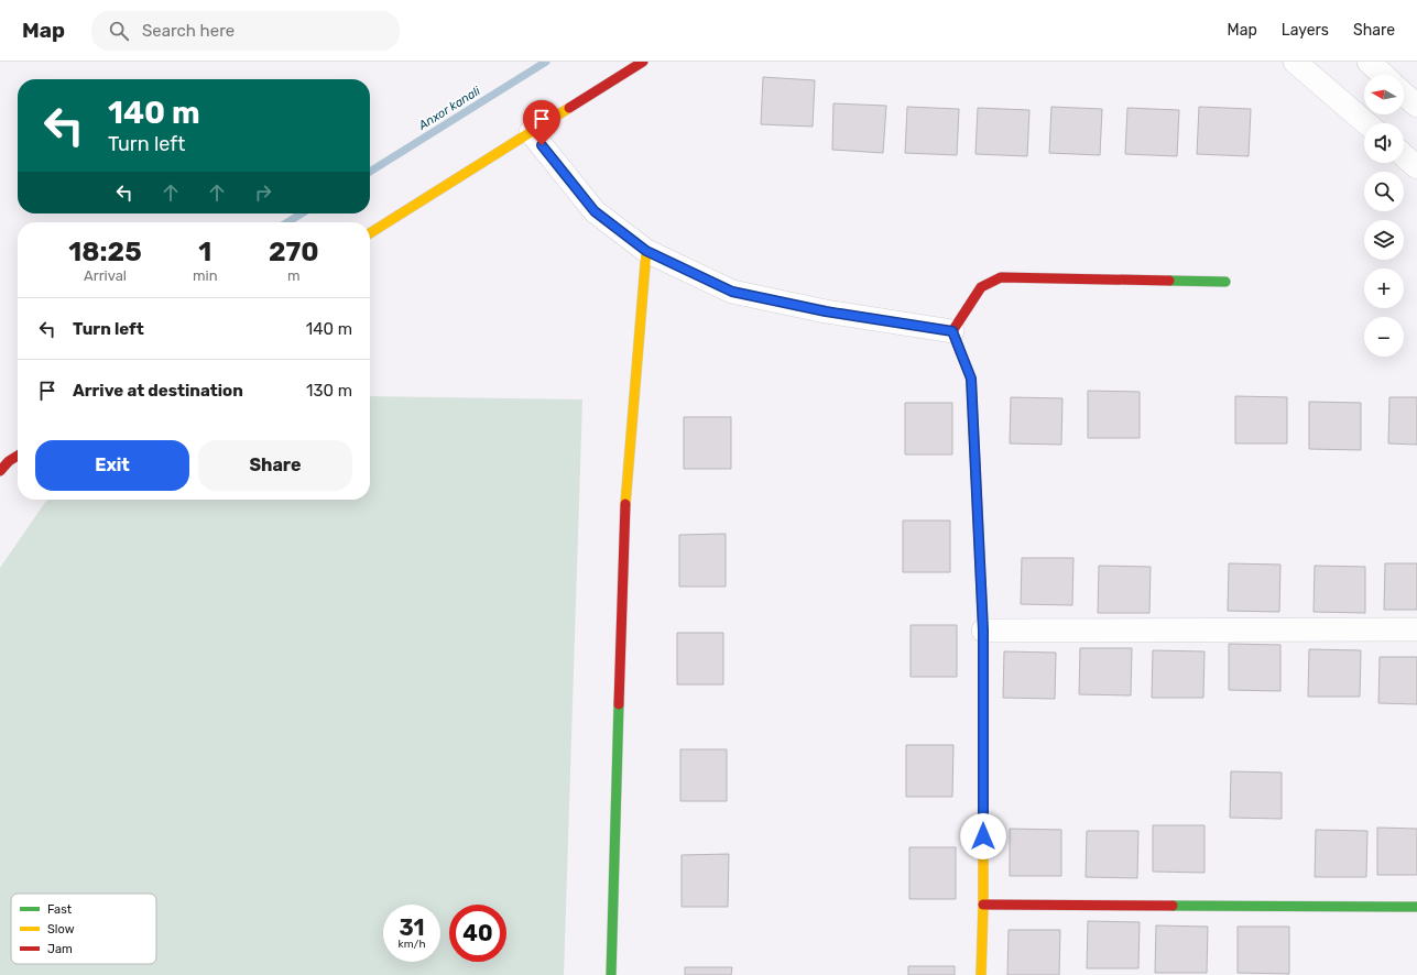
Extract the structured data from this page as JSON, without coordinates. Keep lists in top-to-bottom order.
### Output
{
  "water": ["Anxor kanali"],
  "legend": ["Fast", "Slow", "Jam"],
  "north": "left",
  "page": {
    "header": "Map",
    "search": "Search here",
    "nav": ["Map", "Layers", "Share"],
    "map_buttons": ["+", "−"],
    "turn": ["140 m", "Turn left"],
    "eta": [
      "18:25",
      "Arrival",
      "1",
      "min",
      "270",
      "m"
    ],
    "list": [
      {
        "name": "Turn left",
        "value": "140 m"
      },
      {
        "name": "Arrive at destination",
        "value": "130 m"
      }
    ],
    "buttons": ["Exit", "Share"],
    "speed": "31 km/h",
    "limit": "40"
  }
}
